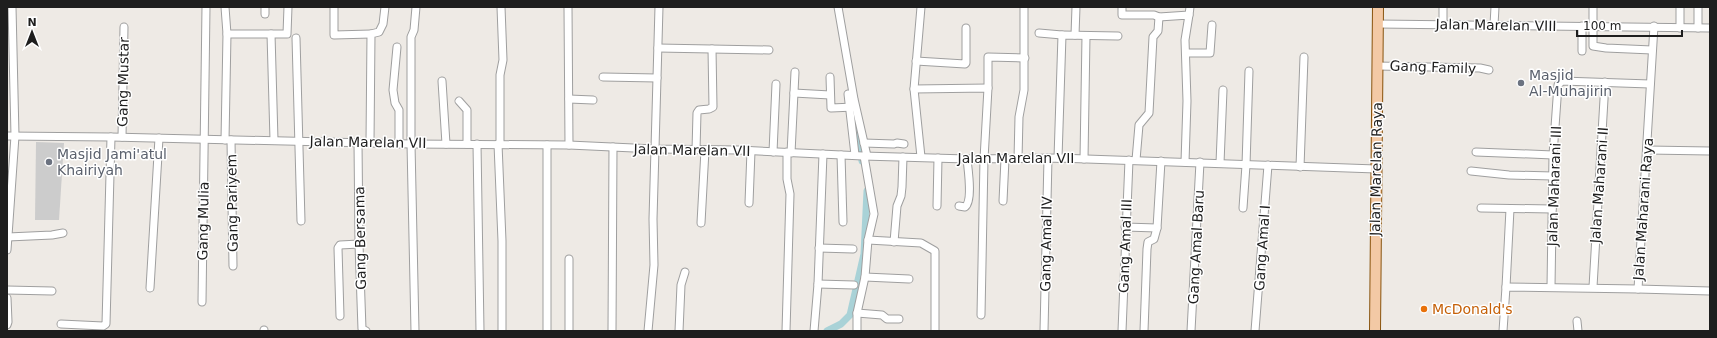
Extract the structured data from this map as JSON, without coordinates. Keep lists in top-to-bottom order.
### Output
{
  "streets": {
    "main road": ["Jalan Marelan Raya"],
    "street": [
      "Jalan Marelan VIII",
      "Gang Family",
      "Gang Mustar",
      "Jalan Marelan VII",
      "Jalan Maharani II",
      "Jalan Maharani III",
      "Gang Pariyem",
      "Jalan Maharani Raya",
      "Gang Mulia",
      "Gang Bersama",
      "Gang Amal IV",
      "Gang Amal III",
      "Gang Amal Baru",
      "Gang Amal I"
    ]
  },
  "crossings": [
    ["Jalan Marelan VIII", "Jalan Marelan Raya"],
    ["Jalan Marelan VIII", "Jalan Maharani Raya"],
    ["Gang Family", "Jalan Marelan Raya"],
    ["Gang Mustar", "Jalan Marelan VII"],
    ["Jalan Marelan VII", "Jalan Marelan Raya"],
    ["Jalan Marelan VII", "Gang Pariyem"],
    ["Jalan Marelan VII", "Gang Mulia"],
    ["Jalan Marelan VII", "Gang Bersama"],
    ["Jalan Marelan VII", "Gang Amal IV"],
    ["Jalan Marelan VII", "Gang Amal III"],
    ["Jalan Marelan VII", "Gang Amal Baru"],
    ["Jalan Marelan VII", "Gang Amal I"],
    ["Jalan Maharani II", "Jalan Maharani III"],
    ["Jalan Maharani II", "Jalan Maharani Raya"],
    ["Jalan Maharani III", "Jalan Maharani Raya"]
  ],
  "places": ["Masjid Al-Muhajirin", "Masjid Jami'atul Khairiyah", "McDonald's"],
  "scale_bar": "100 m",
  "north": "top"
}
